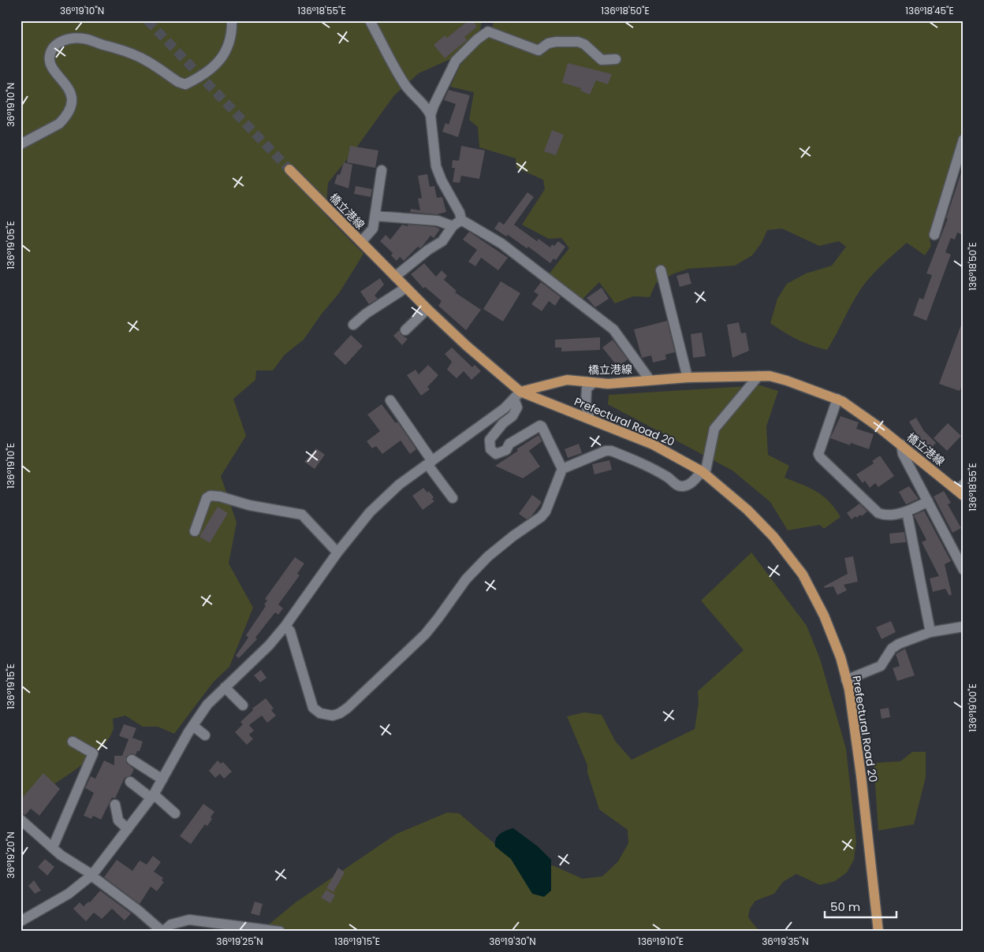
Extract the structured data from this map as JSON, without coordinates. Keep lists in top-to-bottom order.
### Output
{
  "streets": {
    "main road": ["橋立港線", "Prefectural Road 20"]
  },
  "crossings": [
    ["橋立港線", "Prefectural Road 20"]
  ],
  "scale_bar": "50 m",
  "coordinates": [
    "36°19'10\"N",
    "136°18'55\"E",
    "136°18'50\"E",
    "136°18'45\"E",
    "136°19'05\"E",
    "136°19'10\"E",
    "136°19'15\"E",
    "136°19'00\"E",
    "36°19'20\"N",
    "36°19'25\"N",
    "36°19'30\"N",
    "36°19'35\"N"
  ]
}
